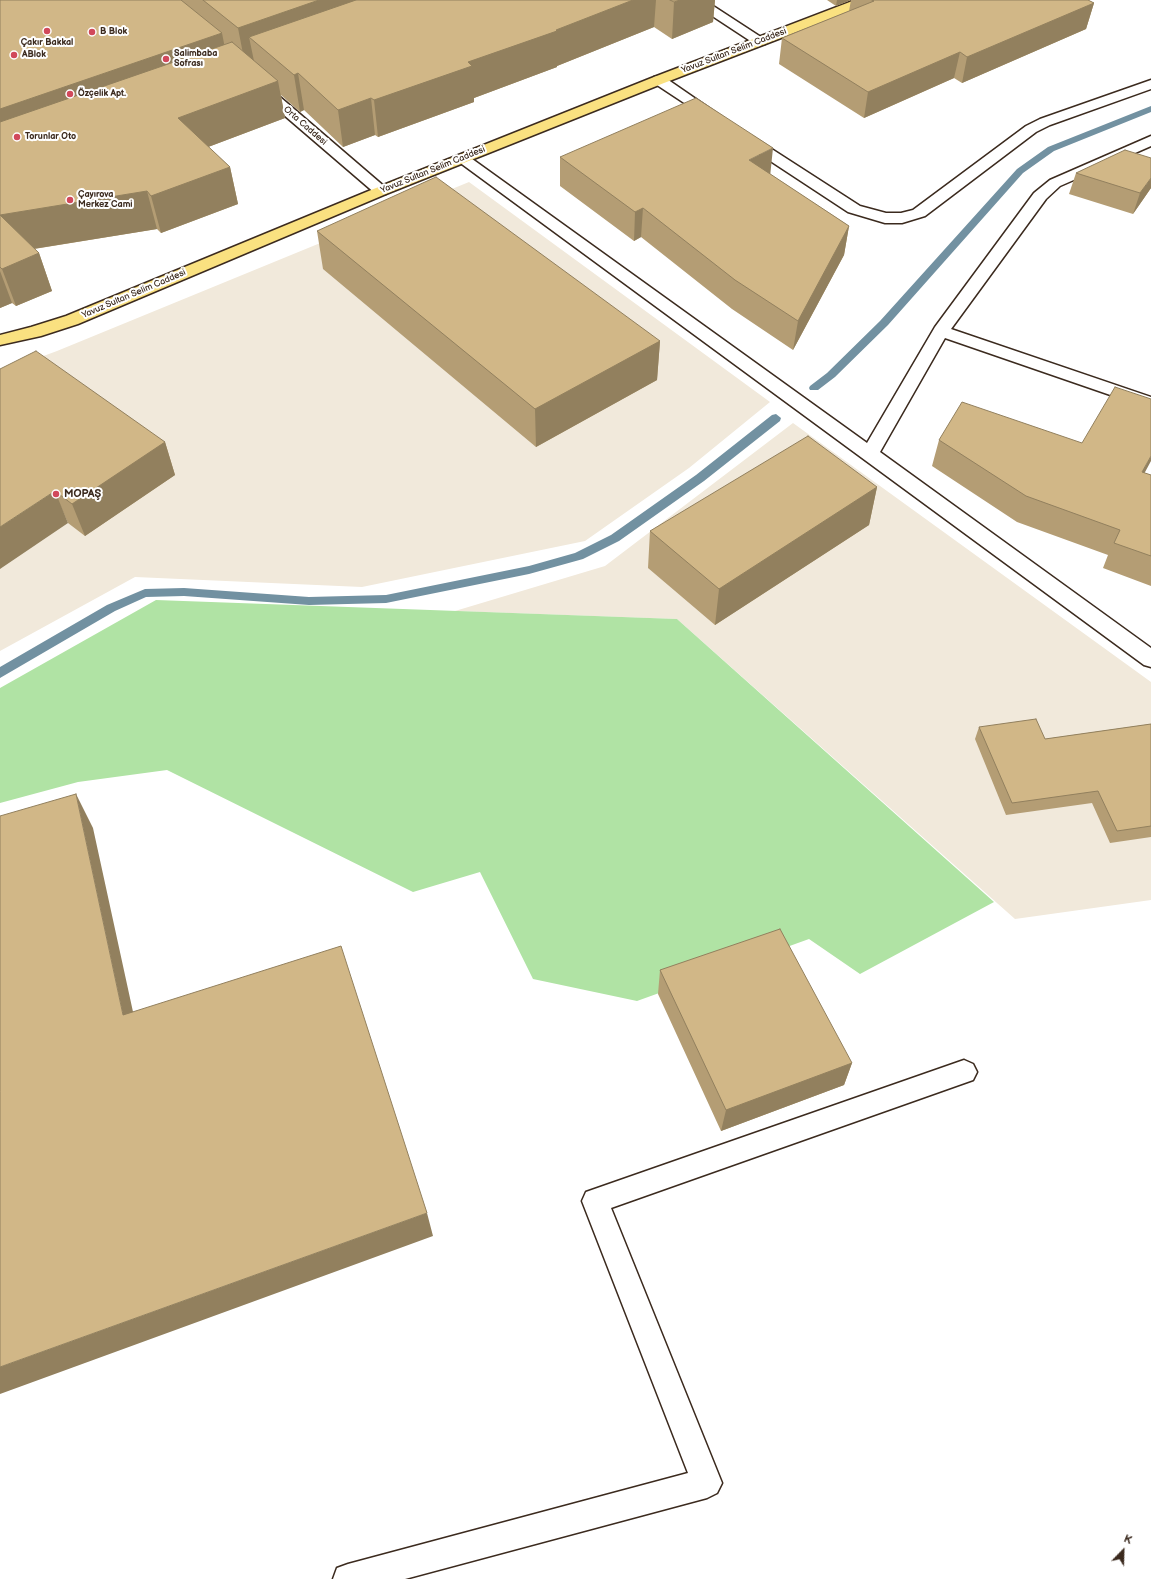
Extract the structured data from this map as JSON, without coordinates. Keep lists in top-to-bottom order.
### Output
{
  "streets": {
    "main road": ["Yavuz Sultan Selim Caddesi"],
    "street": ["Orta Caddesi"]
  },
  "crossings": [
    ["Yavuz Sultan Selim Caddesi", "Orta Caddesi"]
  ],
  "places": [
    "Çakır Bakkal",
    "B Blok",
    "ABlok",
    "Salimbaba Sofrası",
    "Özçelik Apt.",
    "Torunlar Oto",
    "Çayırova Merkez Cami",
    "MOPAŞ"
  ],
  "north": "top right"
}
